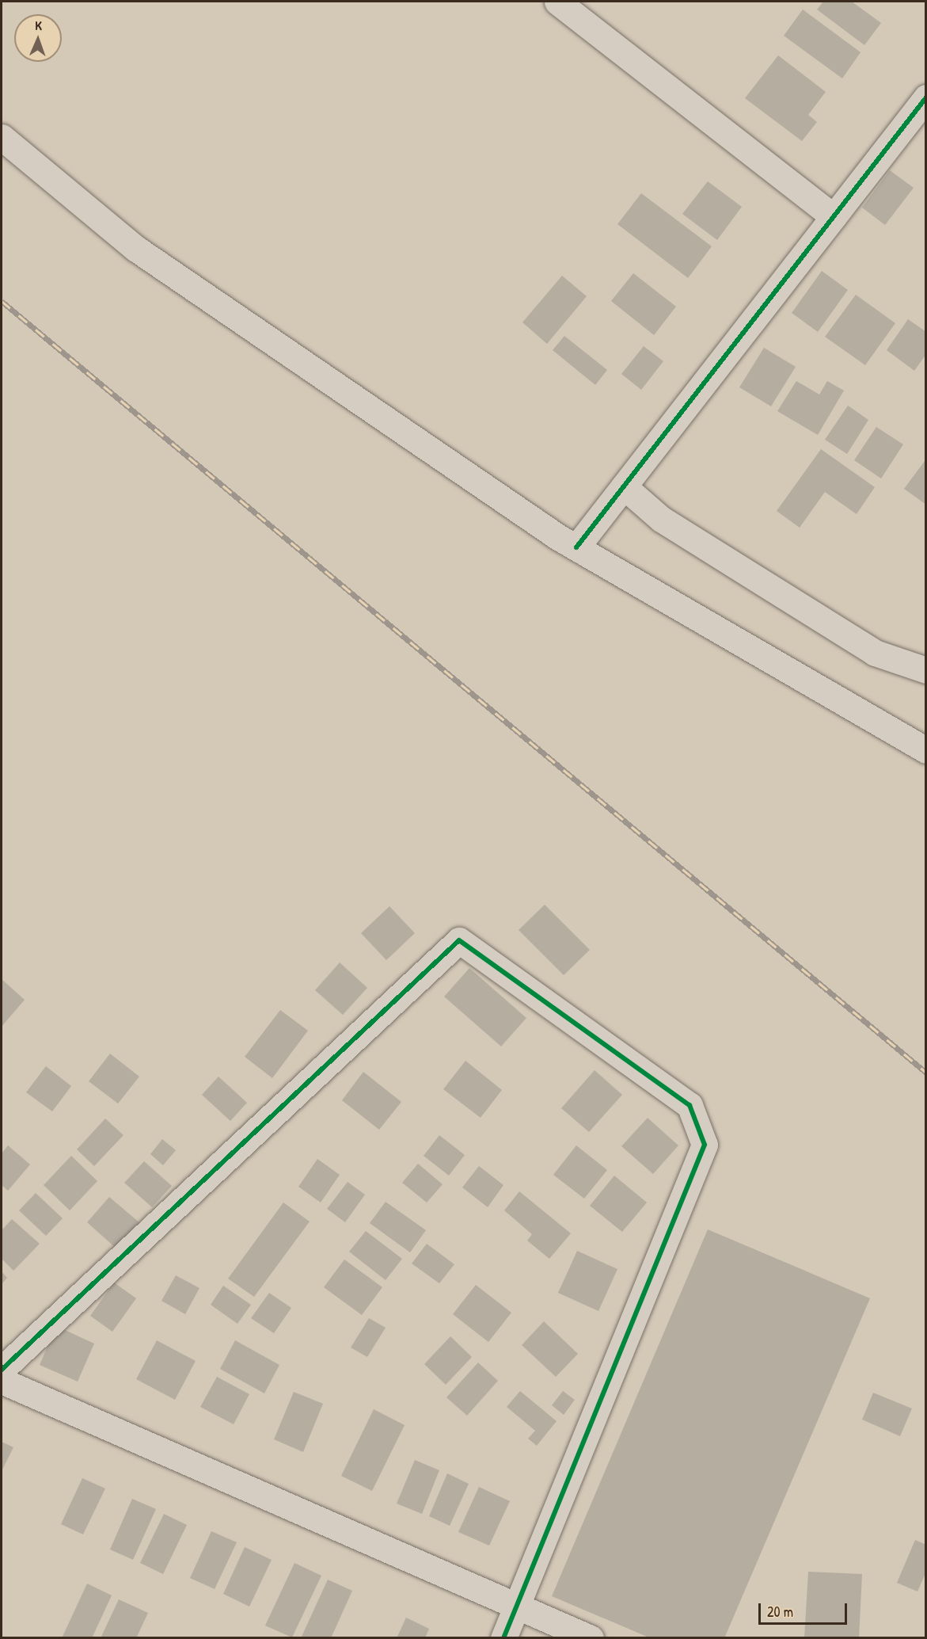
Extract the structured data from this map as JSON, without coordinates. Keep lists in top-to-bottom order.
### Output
{
  "scale_bar": "20 m",
  "north": "top"
}
